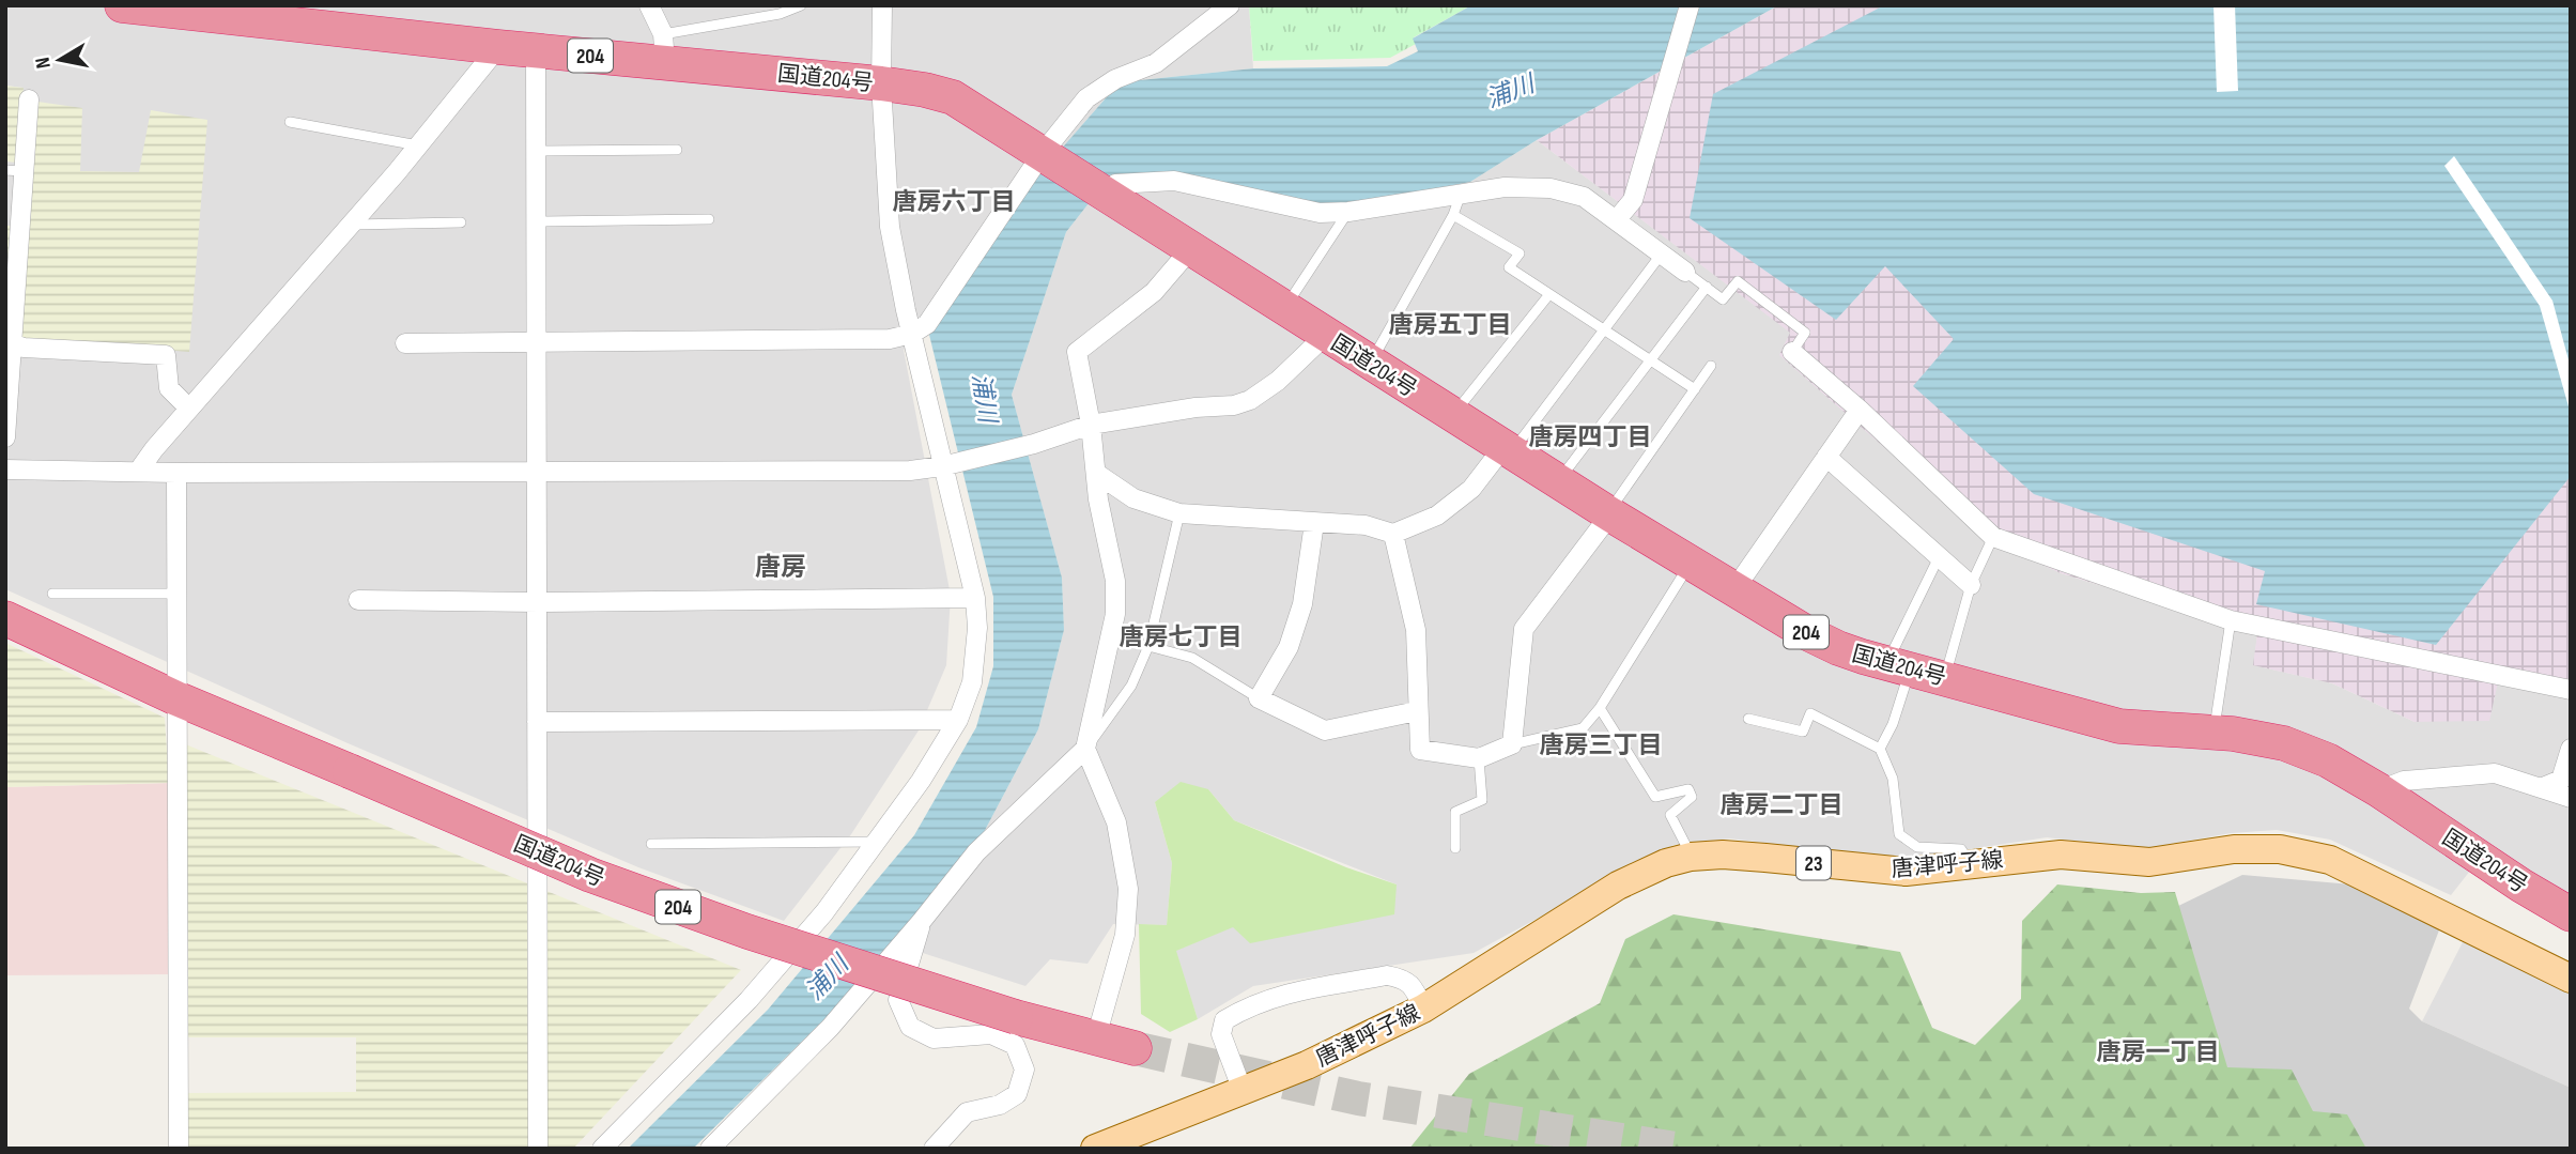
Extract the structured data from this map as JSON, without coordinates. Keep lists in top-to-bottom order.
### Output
{
  "streets": {
    "highway": ["204", "国道204号"],
    "main road": ["23", "唐津呼子線"]
  },
  "districts": [
    "唐房六丁目",
    "唐房五丁目",
    "唐房四丁目",
    "唐房",
    "唐房七丁目",
    "唐房三丁目",
    "唐房二丁目",
    "唐房一丁目"
  ],
  "water": ["浦川"],
  "north": "left"
}
